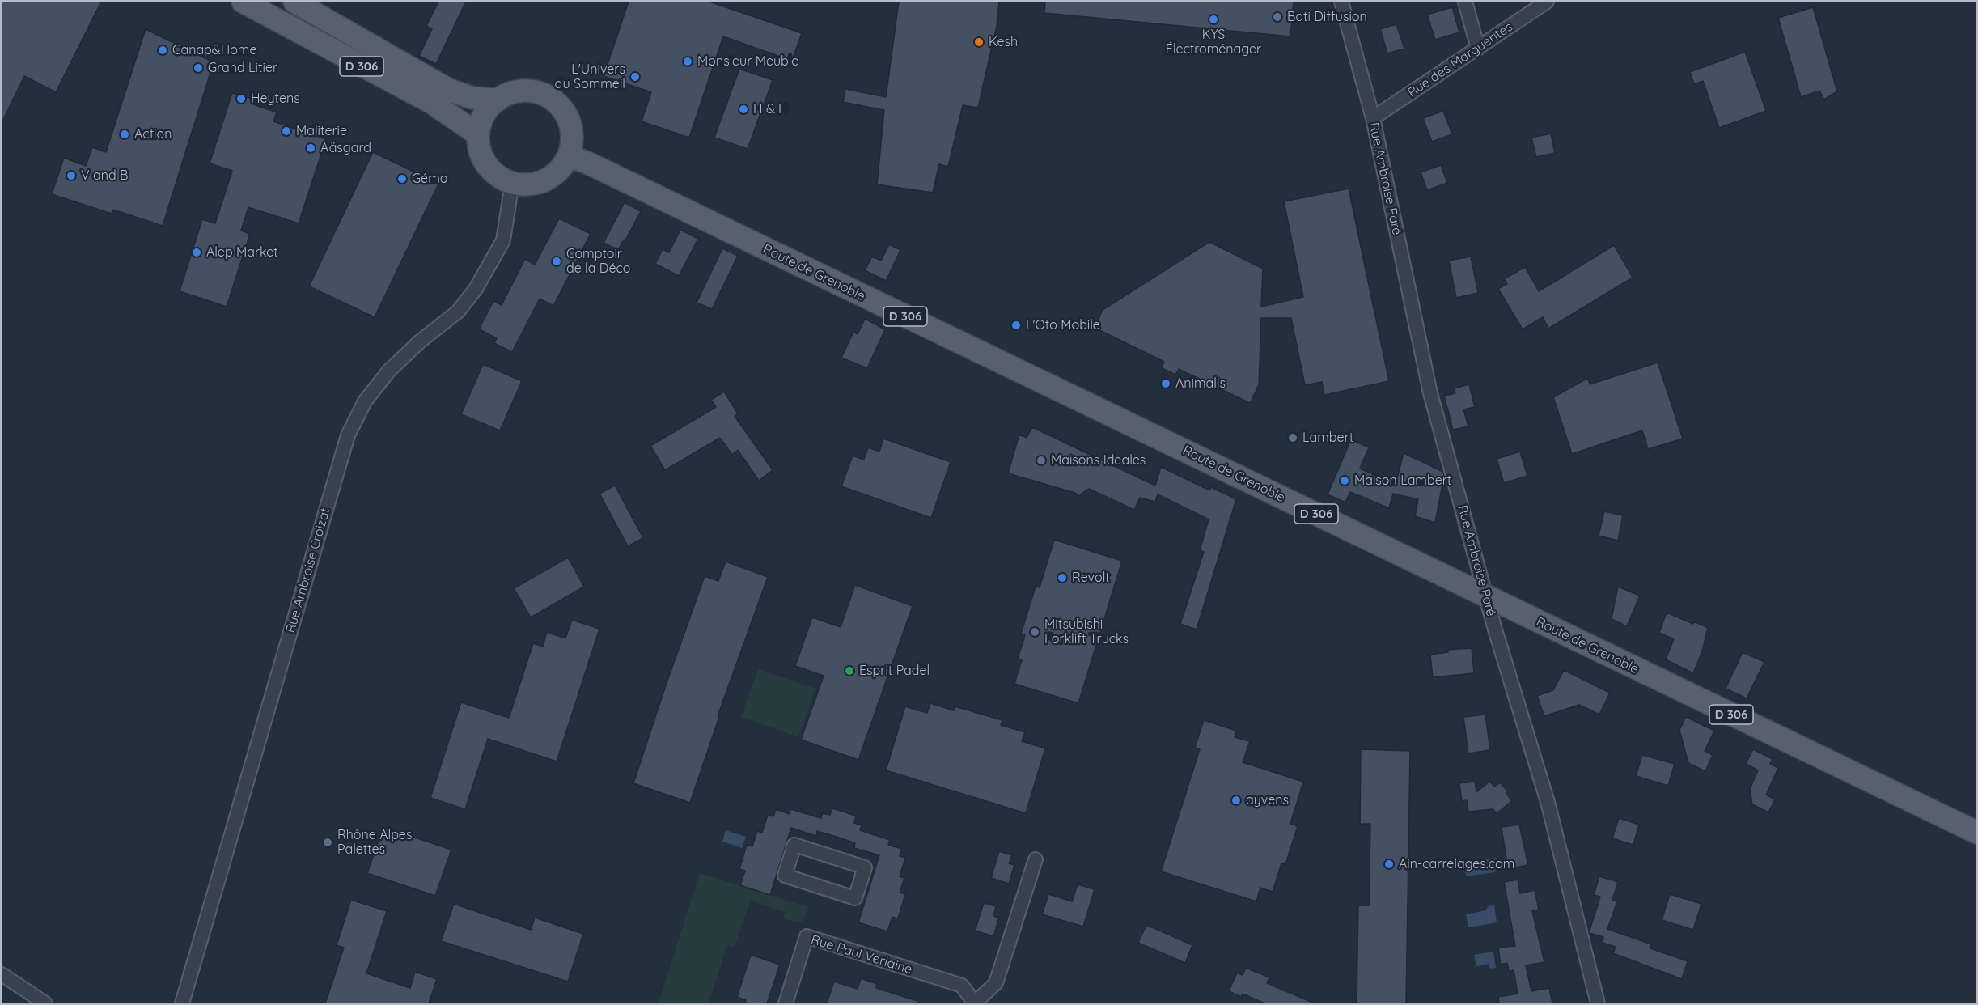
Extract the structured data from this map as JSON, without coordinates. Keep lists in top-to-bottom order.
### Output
{
  "streets": {
    "main road": ["D 306", "Route de Grenoble"],
    "street": [
      "Rue des Marguerites",
      "Rue Ambroise Paré",
      "Rue Ambroise Croizat",
      "Rue Paul Verlaine"
    ]
  },
  "crossings": [
    ["Rue des Marguerites", "Rue Ambroise Paré"],
    ["D 306", "Route de Grenoble"],
    ["D 306", "Rue Ambroise Croizat"],
    ["Rue Ambroise Paré", "Route de Grenoble"],
    ["Route de Grenoble", "Rue Ambroise Croizat"]
  ],
  "places": [
    "Bati Diffusion",
    "KYS Électroménager",
    "Kesh",
    "Canap&Home",
    "Monsieur Meuble",
    "Grand Litier",
    "L'Univers du Sommeil",
    "Heytens",
    "H & H",
    "Maliterie",
    "Action",
    "Aäsgard",
    "V and B",
    "Gémo",
    "Alep Market",
    "Comptoir de la Déco",
    "L'Oto Mobile",
    "Animalis",
    "Lambert",
    "Maisons Ideales",
    "Maison Lambert",
    "Revolt",
    "Mitsubishi Forklift Trucks",
    "Esprit Padel",
    "ayvens",
    "Rhône Alpes Palettes",
    "Ain-carrelages.com"
  ]
}
